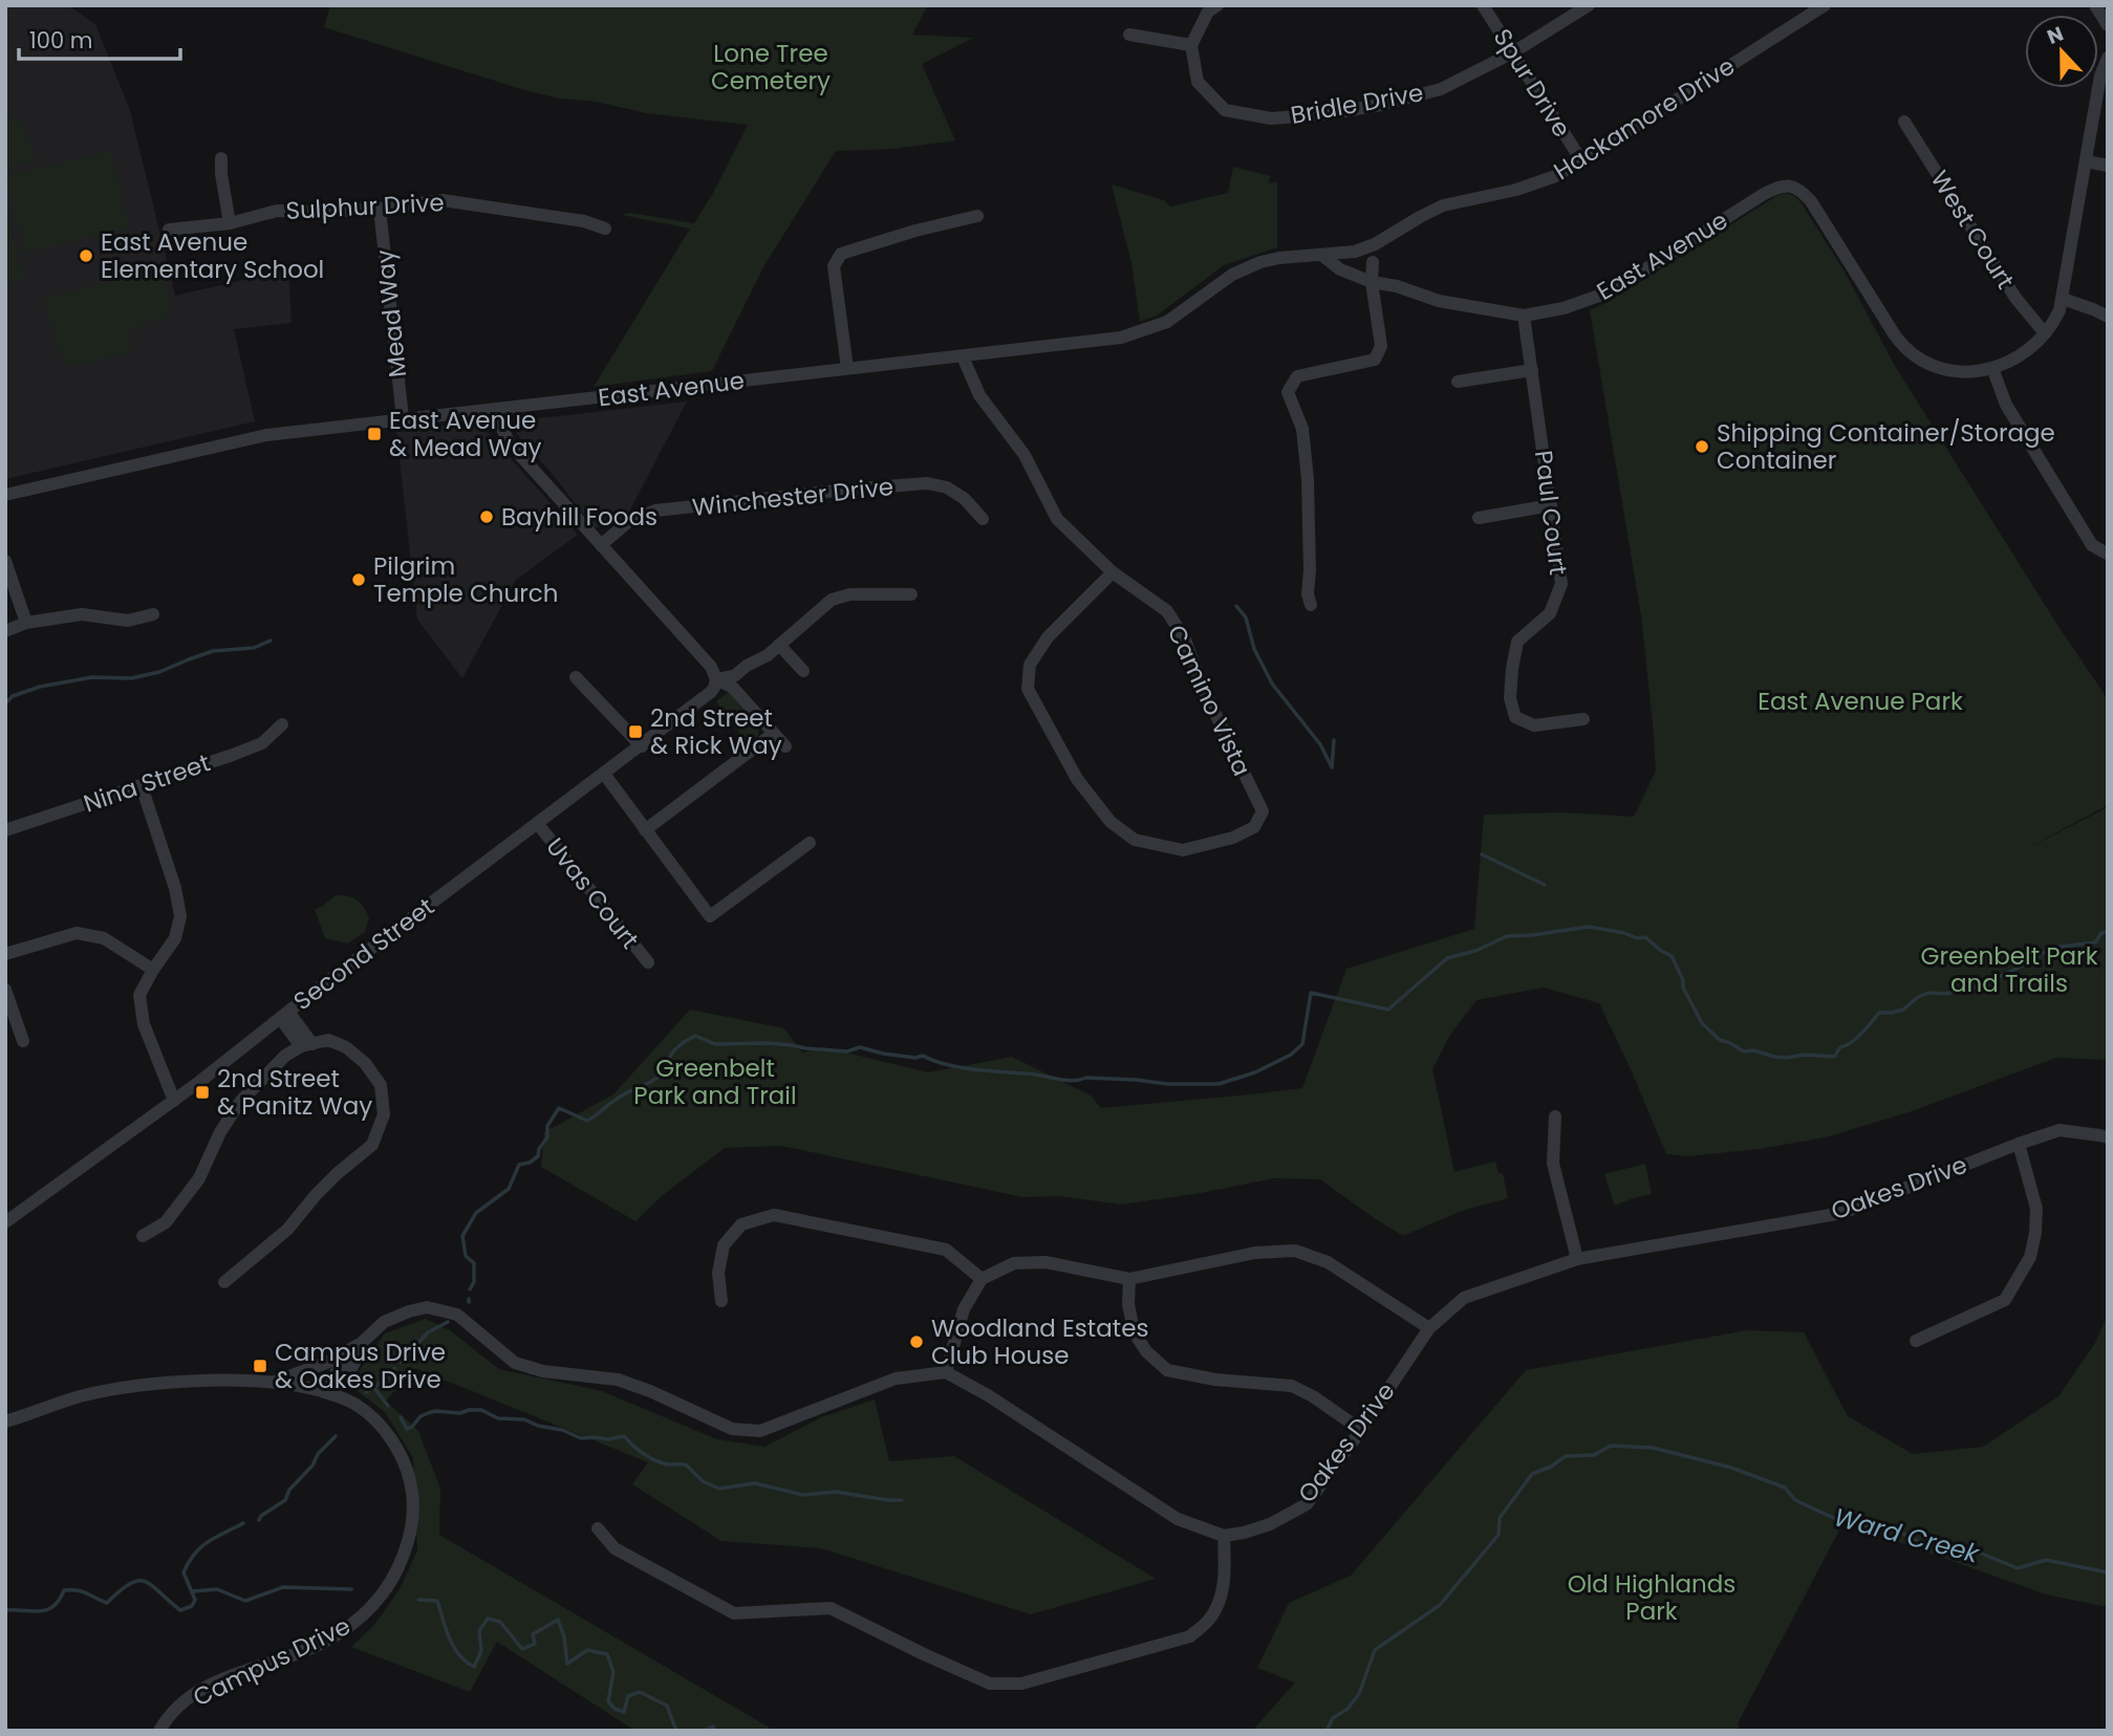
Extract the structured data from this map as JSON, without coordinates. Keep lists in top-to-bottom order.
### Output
{
  "streets": {
    "street": [
      "Spur Drive",
      "Bridle Drive",
      "Hackamore Drive",
      "Sulphur Drive",
      "West Court",
      "East Avenue",
      "Mead Way",
      "Winchester Drive",
      "Paul Court",
      "Camino Vista",
      "Nina Street",
      "Uvas Court",
      "Second Street",
      "Oakes Drive",
      "Campus Drive"
    ]
  },
  "crossings": [
    ["Spur Drive", "Bridle Drive"],
    ["Spur Drive", "Hackamore Drive"],
    ["Hackamore Drive", "East Avenue"],
    ["Sulphur Drive", "Mead Way"],
    ["East Avenue", "Mead Way"],
    ["East Avenue", "Paul Court"],
    ["East Avenue", "Camino Vista"],
    ["Uvas Court", "Second Street"]
  ],
  "water": ["Ward Creek"],
  "parks": [
    "Lone Tree Cemetery",
    "East Avenue Park",
    "Greenbelt Park and Trails",
    "Greenbelt Park and Trail",
    "Old Highlands Park"
  ],
  "places": {
    "other": [
      "East Avenue Elementary School",
      "Shipping Container/Storage Container",
      "Bayhill Foods",
      "Pilgrim Temple Church",
      "Woodland Estates Club House"
    ],
    "transit": [
      "East Avenue & Mead Way",
      "2nd Street & Rick Way",
      "2nd Street & Panitz Way",
      "Campus Drive & Oakes Drive"
    ]
  },
  "scale_bar": "100 m",
  "north": "top"
}
